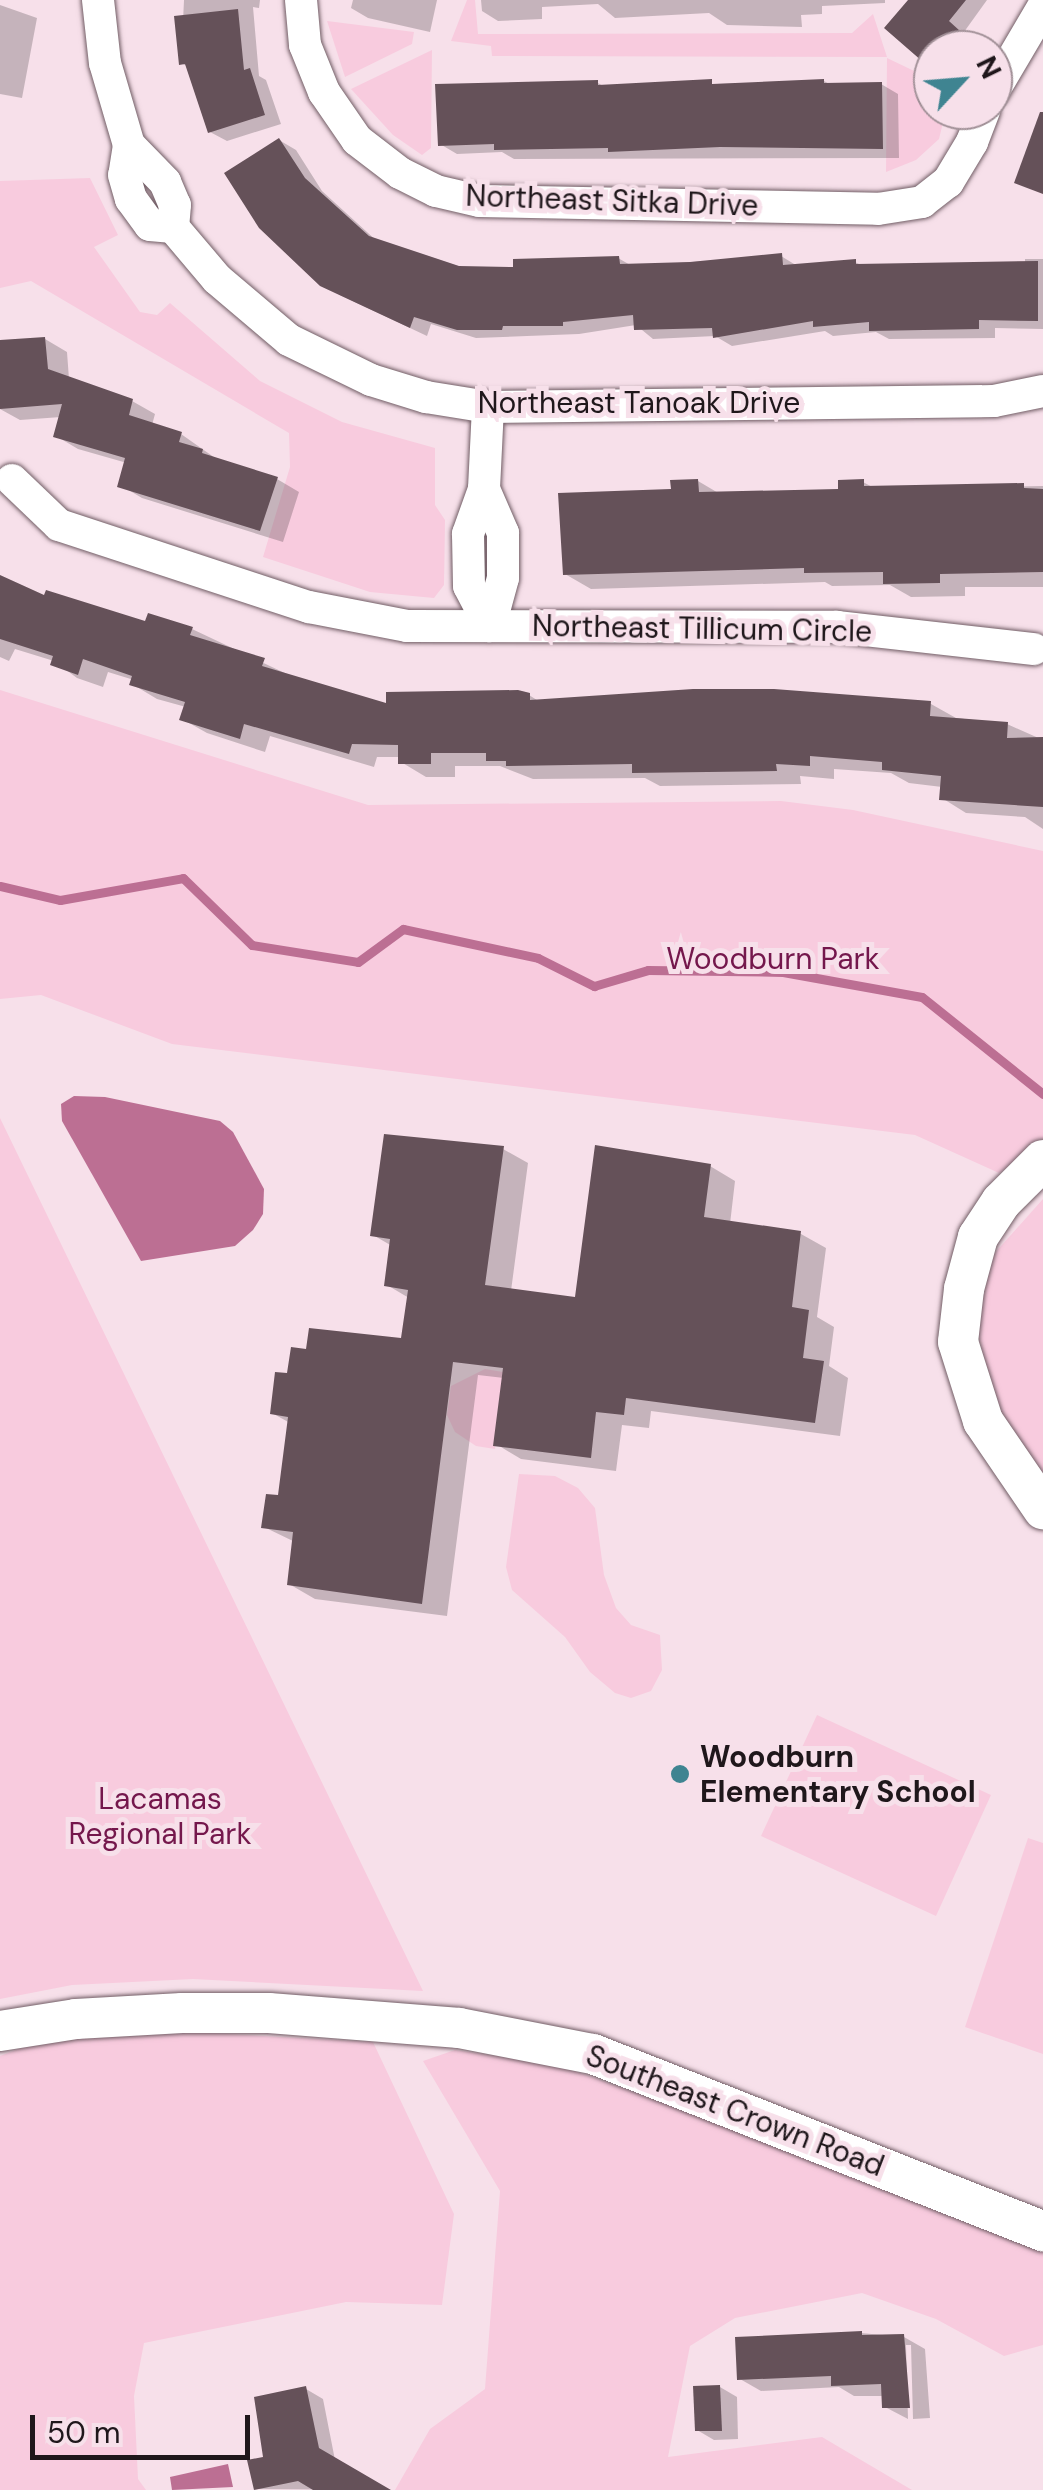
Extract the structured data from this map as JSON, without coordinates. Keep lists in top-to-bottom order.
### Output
{
  "streets": {
    "street": [
      "Northeast Sitka Drive",
      "Northeast Tanoak Drive",
      "Northeast Tillicum Circle",
      "Southeast Crown Road"
    ]
  },
  "crossings": [
    ["Northeast Tanoak Drive", "Northeast Tillicum Circle"]
  ],
  "parks": ["Woodburn Park", "Lacamas Regional Park"],
  "places": ["Woodburn Elementary School"],
  "scale_bar": "50 m",
  "north": "top right"
}
